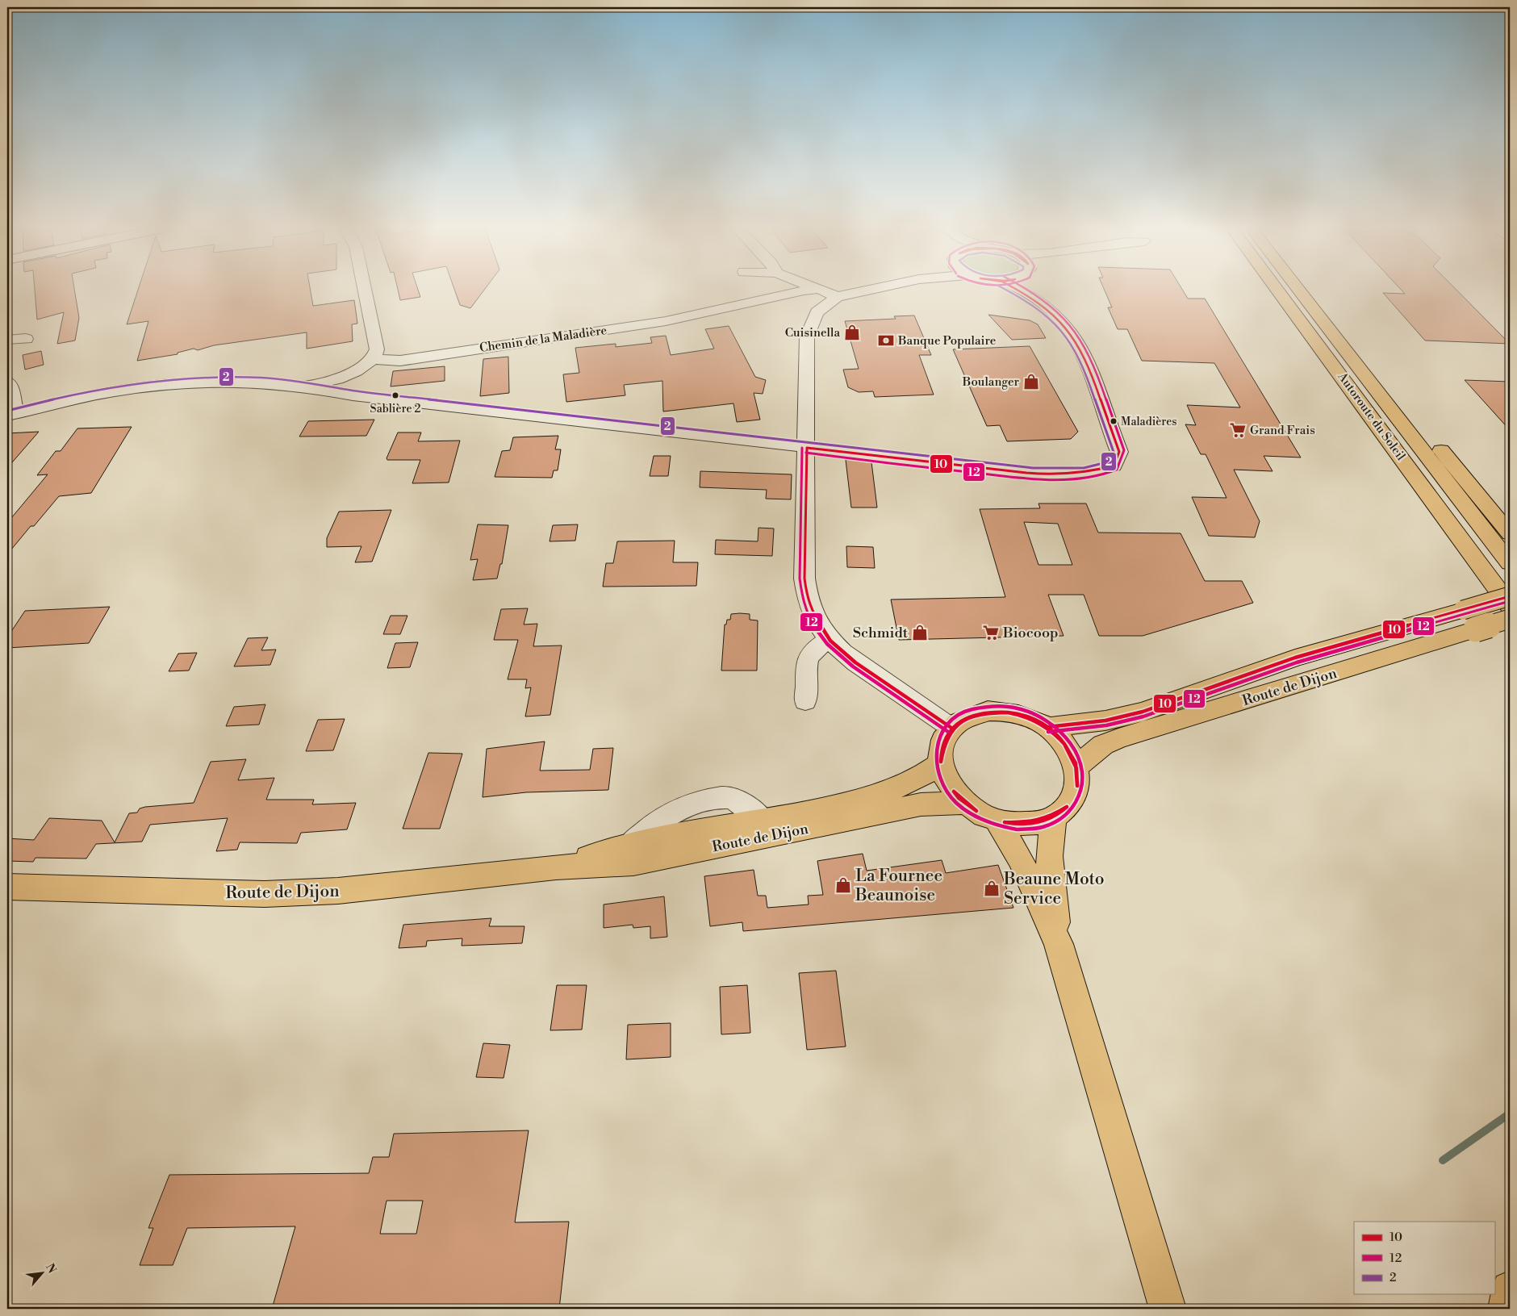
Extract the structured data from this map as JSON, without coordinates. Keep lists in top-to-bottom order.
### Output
{
  "streets": {
    "main road": ["Autoroute du Soleil", "Route de Dijon"],
    "street": ["Chemin de la Maladière"]
  },
  "places": {
    "shop": [
      "Cuisinella",
      "Boulanger",
      "Schmidt",
      "La Fournee Beaunoise",
      "Beaune Moto Service"
    ],
    "bank": ["Banque Populaire"],
    "other": ["Sablière 2", "Maladières"],
    "supermarket": ["Grand Frais", "Biocoop"]
  },
  "lines": ["transit line 10", "transit line 12", "transit line 2"],
  "legend": ["10", "12", "2"],
  "north": "top right"
}
